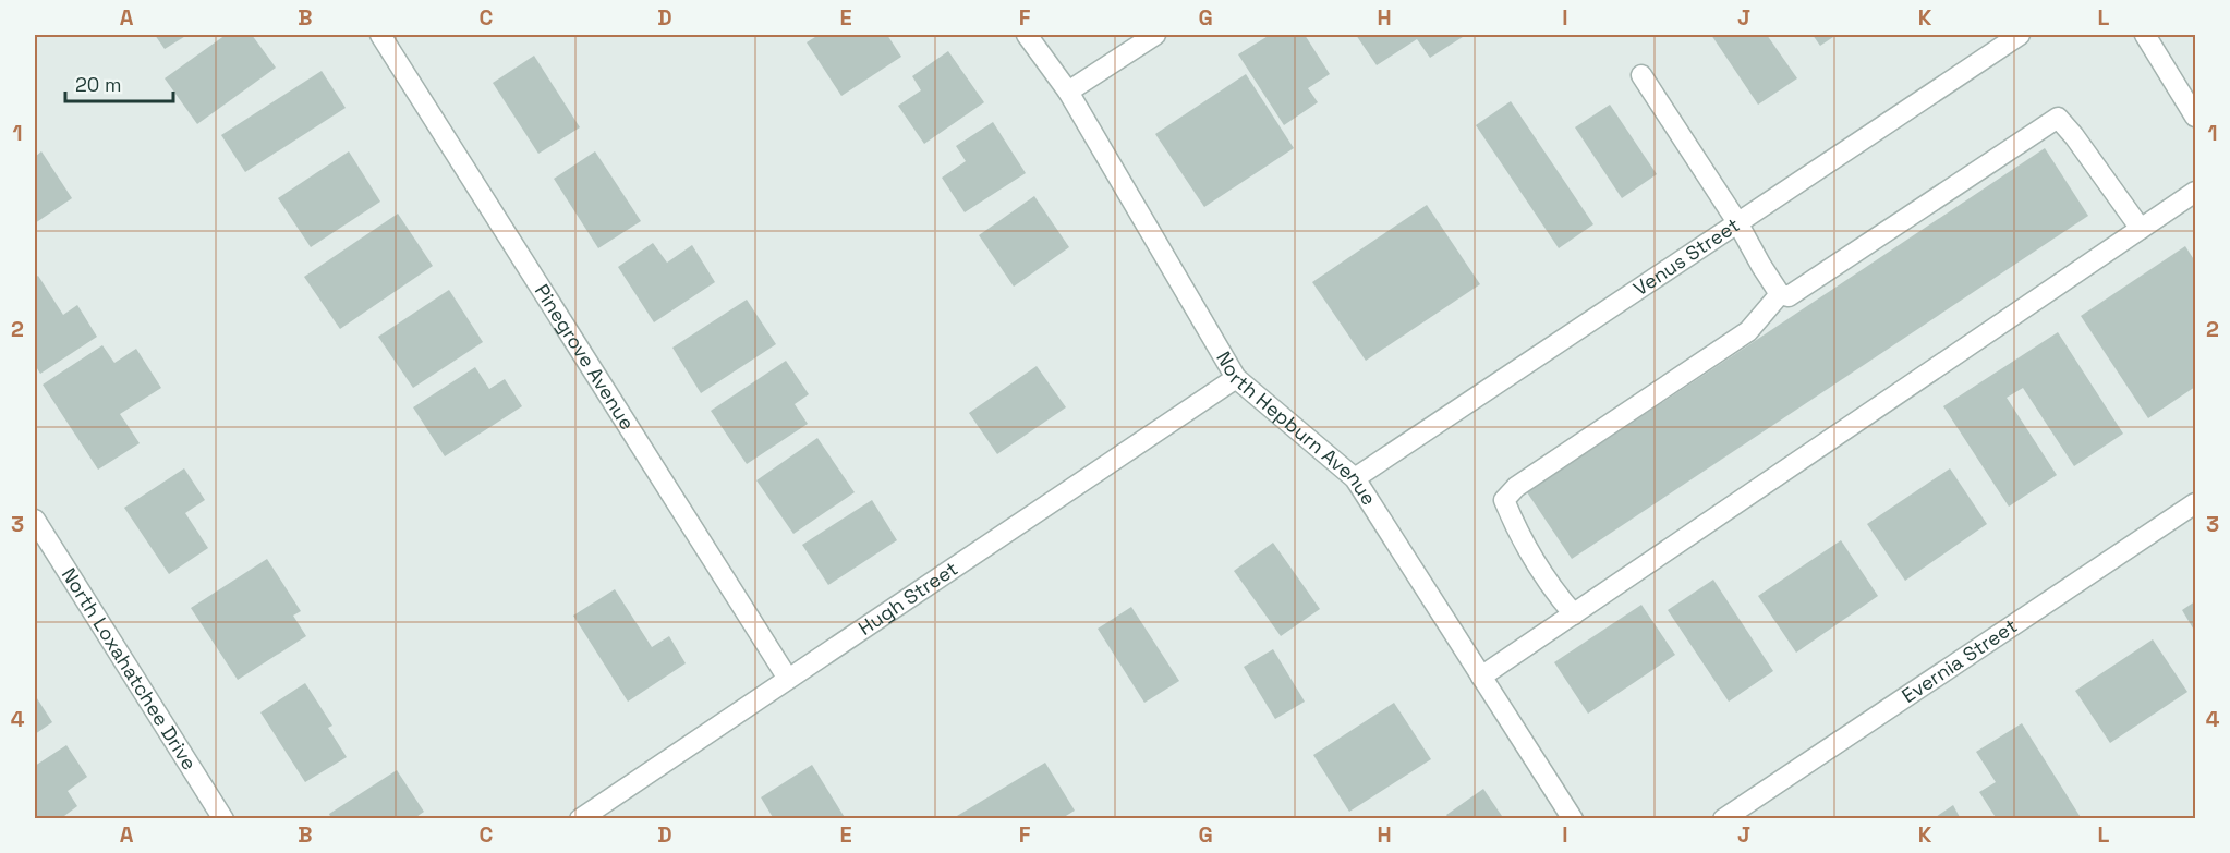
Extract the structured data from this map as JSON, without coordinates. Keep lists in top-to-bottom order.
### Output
{
  "streets": {
    "street": [
      "Venus Street",
      "Pinegrove Avenue",
      "North Hepburn Avenue",
      "Hugh Street",
      "Evernia Street",
      "North Loxahatchee Drive"
    ]
  },
  "crossings": [
    ["Venus Street", "North Hepburn Avenue"],
    ["Pinegrove Avenue", "Hugh Street"],
    ["North Hepburn Avenue", "Hugh Street"]
  ],
  "scale_bar": "20 m",
  "grid": {
    "columns": [
      "A",
      "B",
      "C",
      "D",
      "E",
      "F",
      "G",
      "H",
      "I",
      "J",
      "K",
      "L"
    ],
    "rows": [
      "1",
      "2",
      "3",
      "4"
    ]
  }
}
